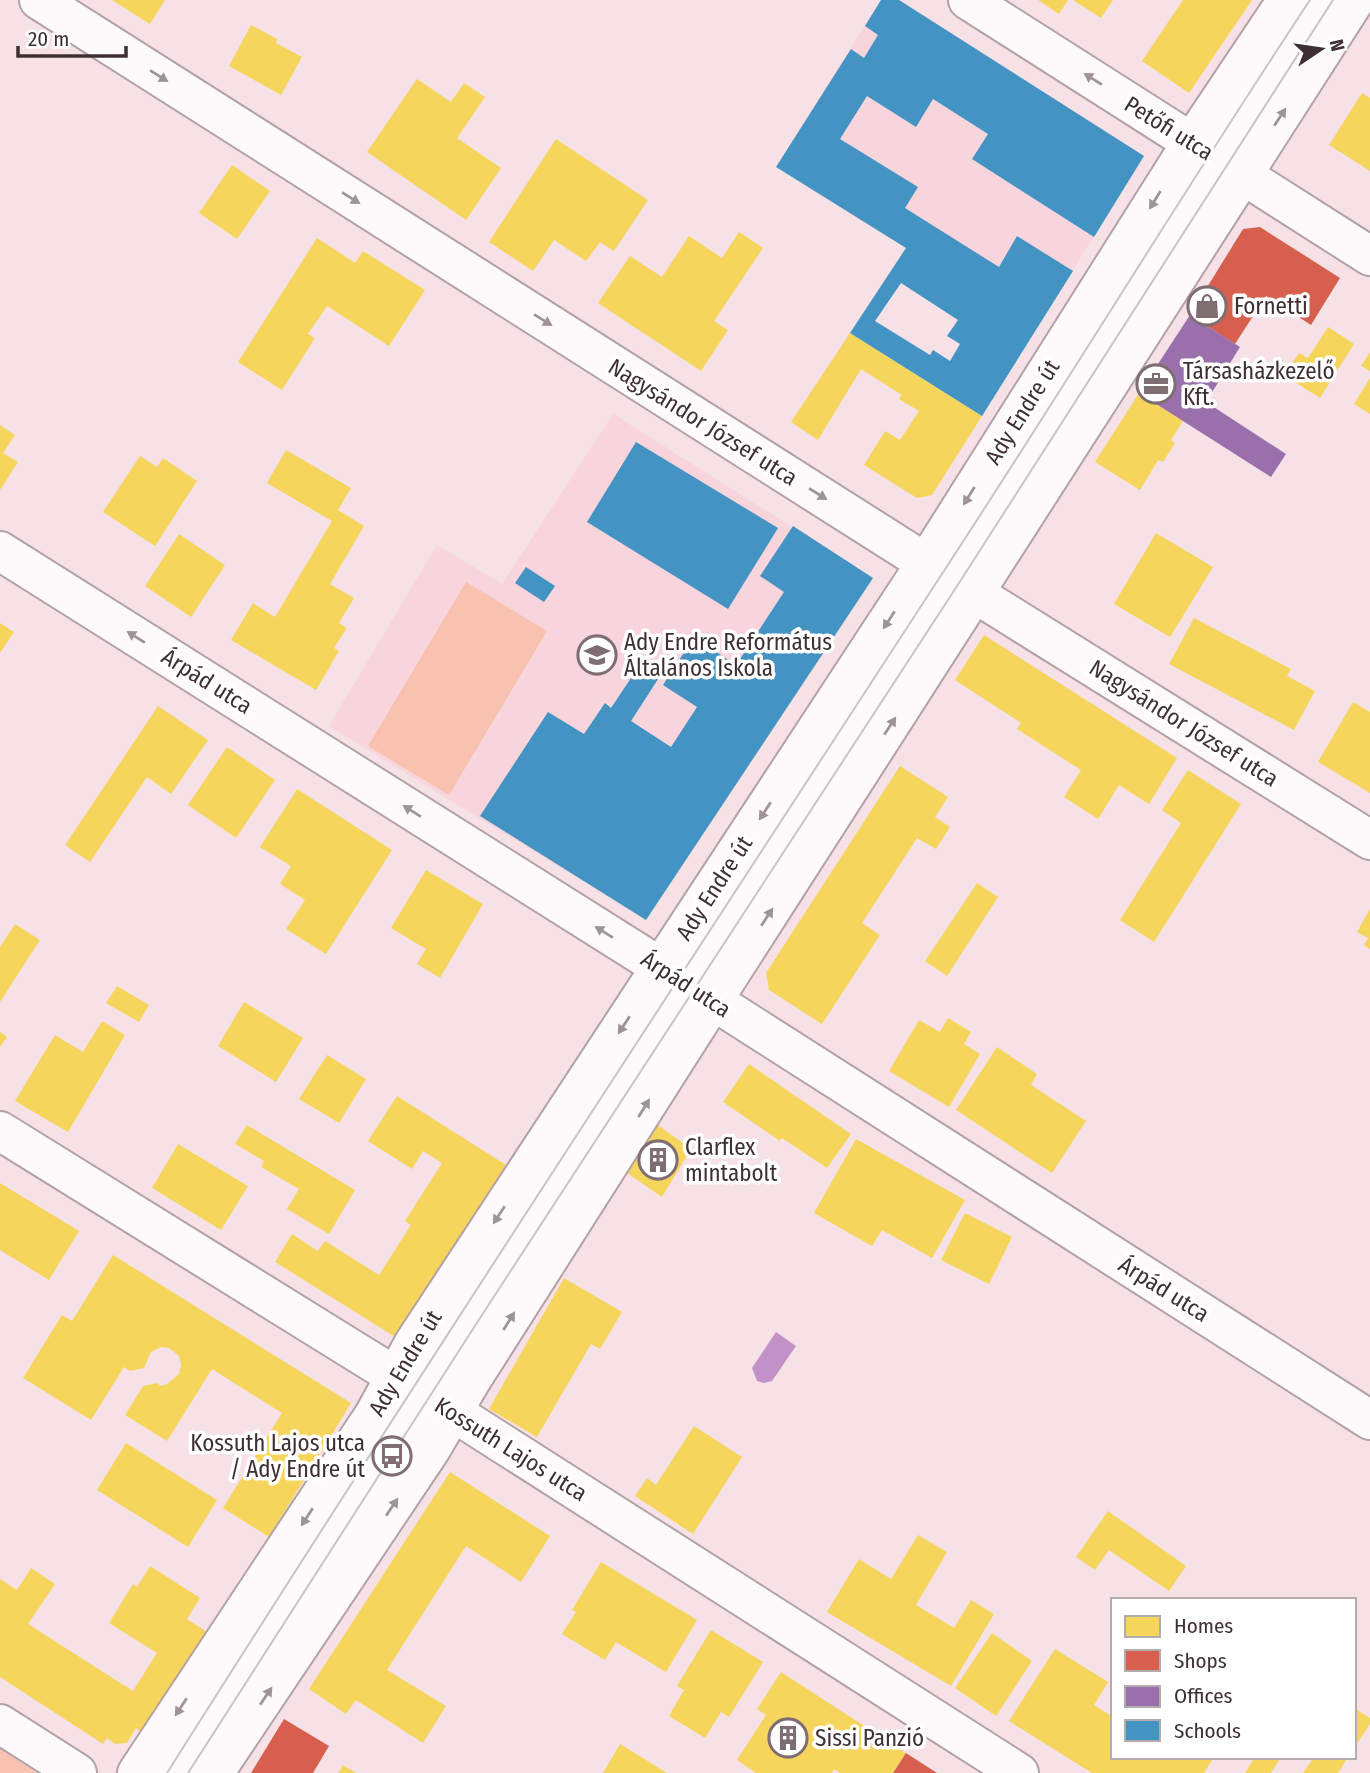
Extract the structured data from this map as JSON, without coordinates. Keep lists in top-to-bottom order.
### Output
{
  "streets": {
    "street": [
      "Petőfi utca",
      "Ady Endre út",
      "Nagysándor József utca",
      "Árpád utca",
      "Kossuth Lajos utca"
    ]
  },
  "crossings": [
    ["Petőfi utca", "Ady Endre út"],
    ["Ady Endre út", "Nagysándor József utca"],
    ["Ady Endre út", "Árpád utca"],
    ["Ady Endre út", "Kossuth Lajos utca"]
  ],
  "one_way": ["Petőfi utca", "Nagysándor József utca", "Árpád utca"],
  "places": {
    "shop": ["Fornetti"],
    "office": ["Társasházkezelő Kft."],
    "school or university": ["Ady Endre Református Általános Iskola"],
    "building": ["Clarflex mintabolt", "Sissi Panzió"],
    "bus stop": ["Kossuth Lajos utca / Ady Endre út"]
  },
  "legend": [
    "Homes",
    "Shops",
    "Offices",
    "Schools"
  ],
  "scale_bar": "20 m",
  "north": "right"
}
